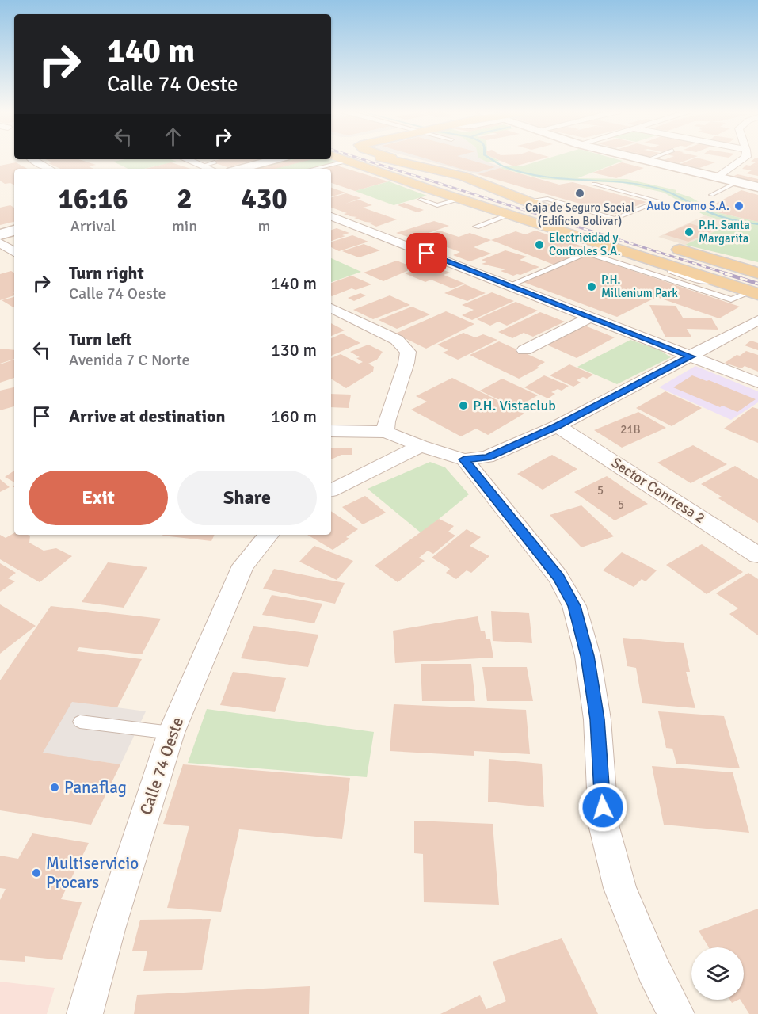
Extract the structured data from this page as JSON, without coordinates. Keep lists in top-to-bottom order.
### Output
{
  "streets": {
    "street": ["Sector Conrresa 2", "Calle 74 Oeste"]
  },
  "places": [
    "Caja de Seguro Social (Edificio Bolivar)",
    "Auto Cromo S.A.",
    "P.H. Santa Margarita",
    "Electricidad y Controles S.A.",
    "P.H. Millenium Park",
    "P.H. Vistaclub",
    "Panaflag",
    "Multiservicio Procars"
  ],
  "house_numbers": ["21B", "5", "5"],
  "page": {
    "turn": ["140 m", "Calle 74 Oeste"],
    "eta": [
      "16:16",
      "Arrival",
      "2",
      "min",
      "430",
      "m"
    ],
    "list": [
      {
        "name": "Turn right",
        "note": "Calle 74 Oeste",
        "value": "140 m"
      },
      {
        "name": "Turn left",
        "note": "Avenida 7 C Norte",
        "value": "130 m"
      },
      {
        "name": "Arrive at destination",
        "value": "160 m"
      }
    ],
    "buttons": ["Exit", "Share"]
  }
}
